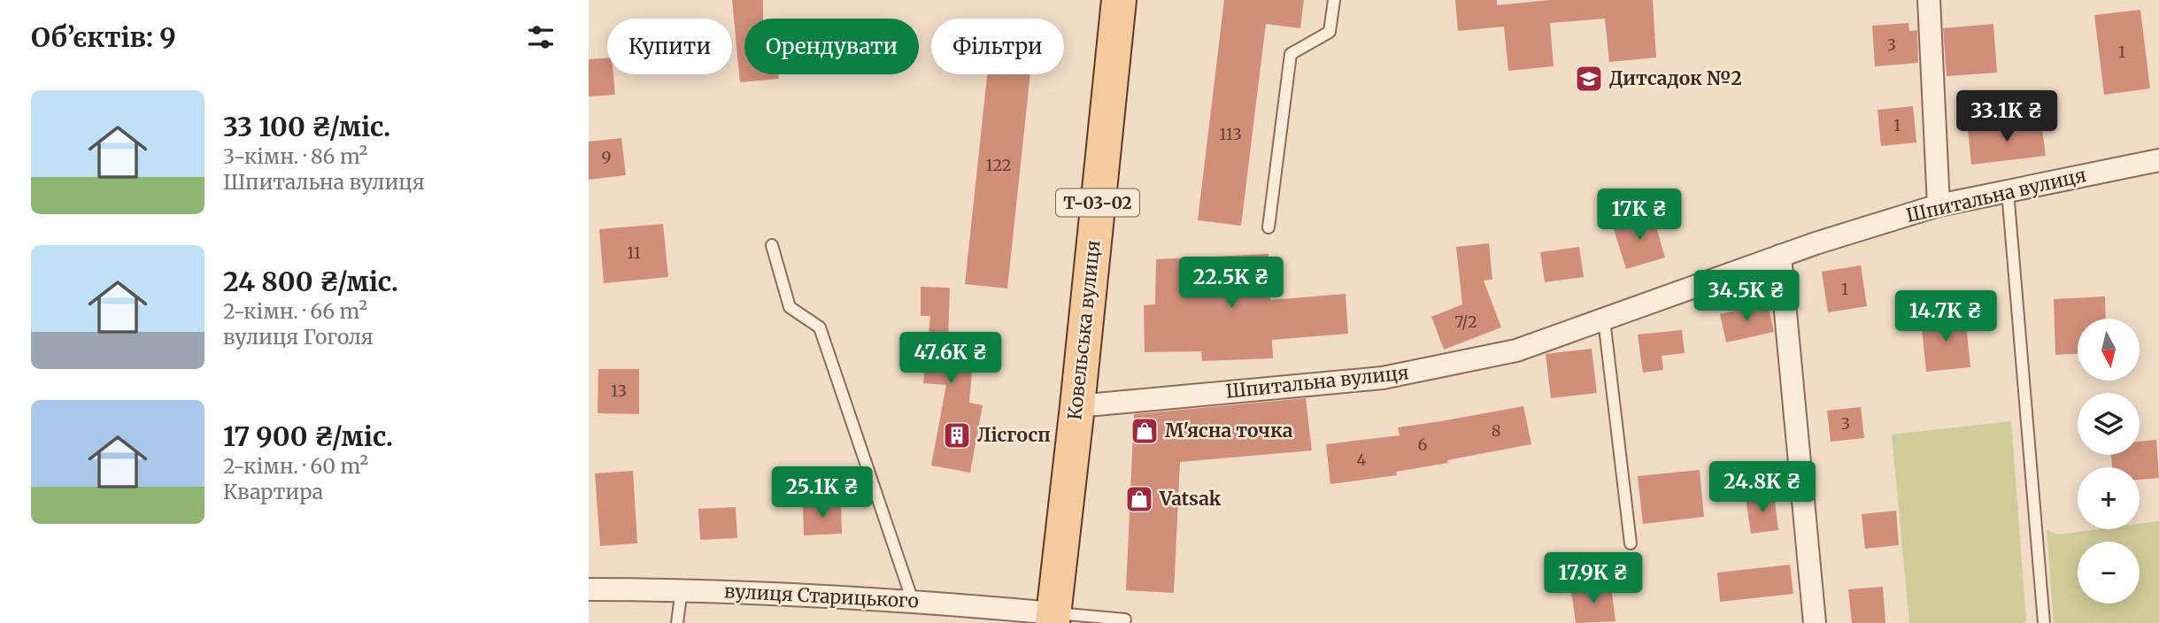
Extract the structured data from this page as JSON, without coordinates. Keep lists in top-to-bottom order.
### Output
{
  "streets": {
    "main road": ["Т-03-02", "Ковельська вулиця"],
    "street": ["Шпитальна вулиця", "вулиця Старицького"]
  },
  "crossings": [
    ["Шпитальна вулиця", "Ковельська вулиця"],
    ["Ковельська вулиця", "вулиця Старицького"]
  ],
  "places": {
    "school or university": ["Дитсадок №2"],
    "shop": ["М'ясна точка", "Vatsak"],
    "building": ["Лісгосп"]
  },
  "house_numbers": [
    "3",
    "1",
    "1",
    "113",
    "9",
    "122",
    "11",
    "1",
    "7/2",
    "13",
    "3",
    "8",
    "6",
    "4"
  ],
  "north": "bottom",
  "page": {
    "heading": "Об’єктів: 9",
    "chip": ["Купити", "Орендувати", "Фільтри"],
    "list": [
      {
        "name": "33 100 ₴/міс.",
        "note": "3-кімн. · 86 m² · Шпитальна вулиця"
      },
      {
        "name": "24 800 ₴/міс.",
        "note": "2-кімн. · 66 m² · вулиця Гоголя"
      },
      {
        "name": "17 900 ₴/міс.",
        "note": "2-кімн. · 60 m² · Квартира"
      }
    ],
    "price": [
      "33.1K ₴",
      "17K ₴",
      "22.5K ₴",
      "34.5K ₴",
      "14.7K ₴",
      "47.6K ₴",
      "24.8K ₴",
      "25.1K ₴",
      "17.9K ₴"
    ],
    "map_buttons": ["+", "−"]
  }
}
